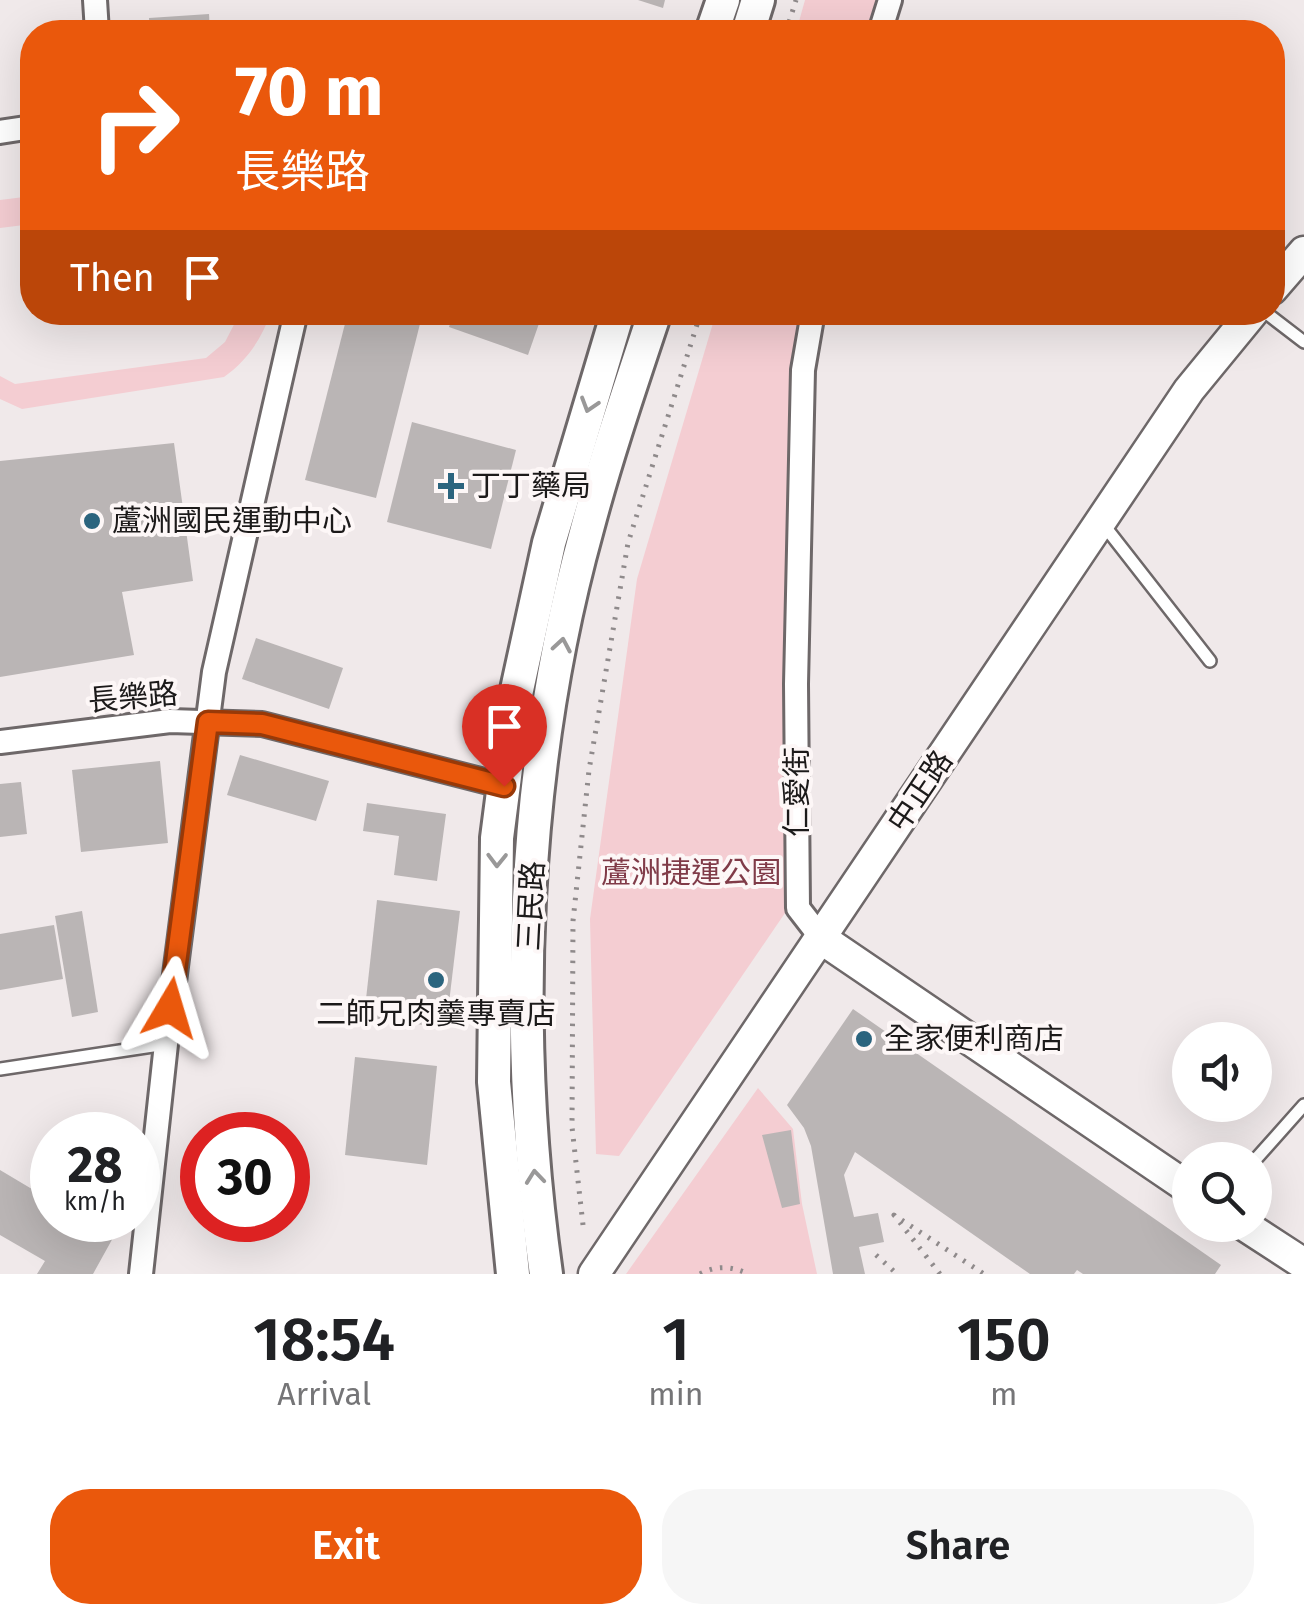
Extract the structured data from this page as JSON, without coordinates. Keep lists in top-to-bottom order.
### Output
{
  "streets": {
    "main road": ["三民路"],
    "street": ["長樂路", "中正路", "仁愛街"]
  },
  "crossings": [
    ["長樂路", "三民路"],
    ["中正路", "仁愛街"]
  ],
  "parks": ["蘆洲捷運公園"],
  "places": {
    "health": ["丁丁藥局"],
    "other": ["蘆洲國民運動中心", "二師兄肉羹專賣店", "全家便利商店"]
  },
  "page": {
    "turn": ["70 m", "長樂路"],
    "then": "Then",
    "speed": "28 km/h",
    "limit": "30",
    "eta": [
      "18:54",
      "Arrival",
      "1",
      "min",
      "150",
      "m"
    ],
    "buttons": ["Exit", "Share"]
  }
}
